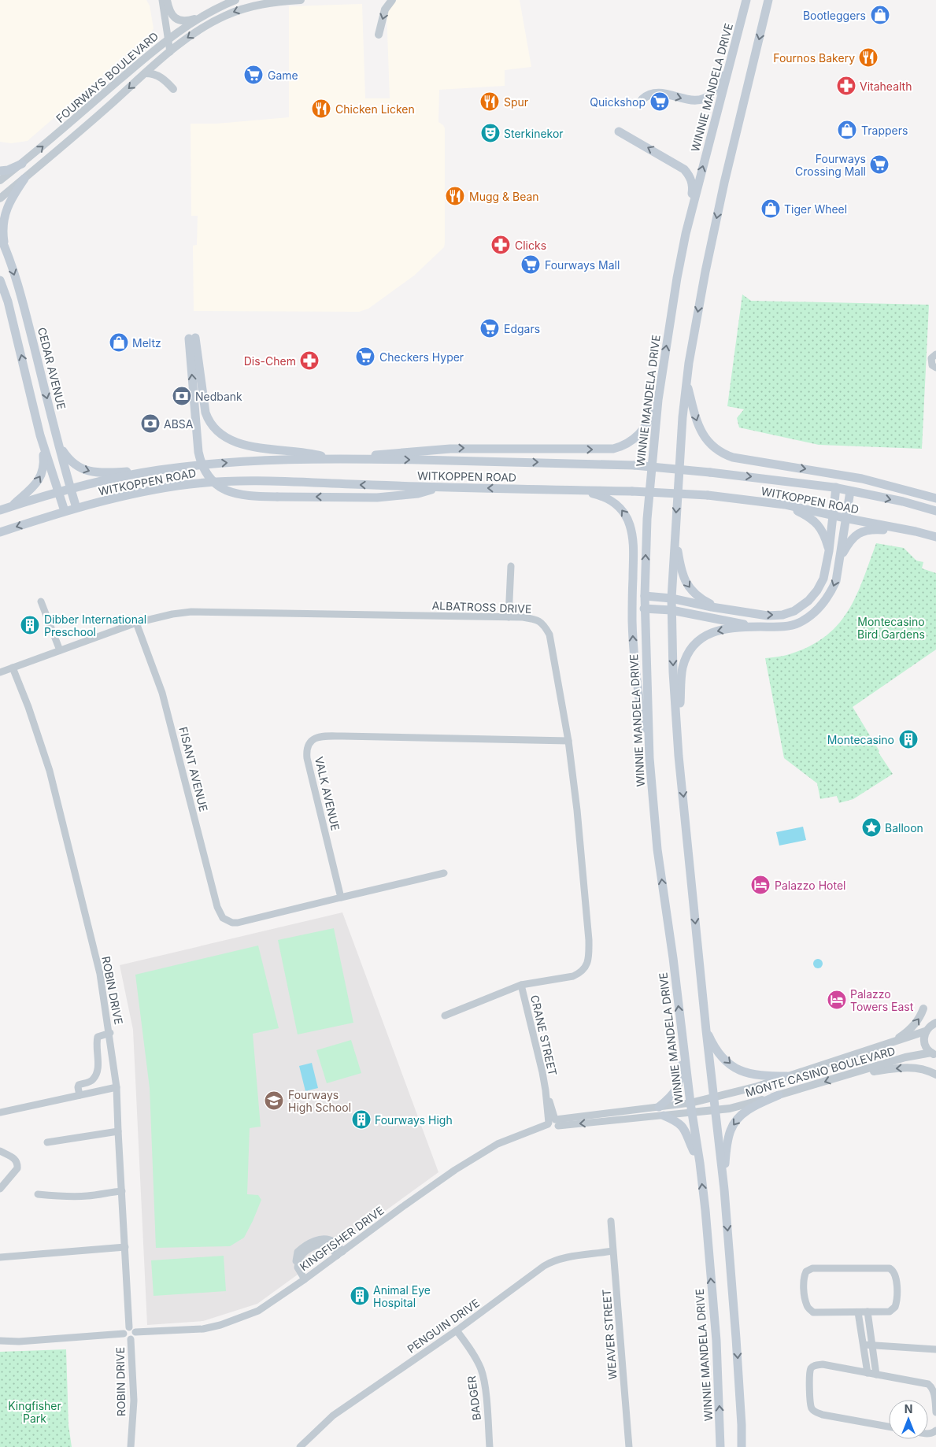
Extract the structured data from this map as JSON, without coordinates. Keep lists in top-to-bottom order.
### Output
{
  "streets": {
    "main road": ["WINNIE MANDELA DRIVE", "CEDAR AVENUE", "WITKOPPEN ROAD"],
    "street": [
      "FOURWAYS BOULEVARD",
      "ALBATROSS DRIVE",
      "FISANT AVENUE",
      "VALK AVENUE",
      "ROBIN DRIVE",
      "CRANE STREET",
      "MONTE CASINO BOULEVARD",
      "KINGFISHER DRIVE",
      "PENGUIN DRIVE",
      "WEAVER STREET",
      "BADGER"
    ]
  },
  "crossings": [
    ["WINNIE MANDELA DRIVE", "MONTE CASINO BOULEVARD"],
    ["WINNIE MANDELA DRIVE", "KINGFISHER DRIVE"],
    ["CEDAR AVENUE", "WITKOPPEN ROAD"],
    ["ALBATROSS DRIVE", "FISANT AVENUE"],
    ["ALBATROSS DRIVE", "VALK AVENUE"],
    ["ALBATROSS DRIVE", "ROBIN DRIVE"],
    ["ALBATROSS DRIVE", "CRANE STREET"],
    ["FISANT AVENUE", "VALK AVENUE"],
    ["ROBIN DRIVE", "KINGFISHER DRIVE"],
    ["CRANE STREET", "KINGFISHER DRIVE"],
    ["MONTE CASINO BOULEVARD", "KINGFISHER DRIVE"],
    ["PENGUIN DRIVE", "WEAVER STREET"],
    ["PENGUIN DRIVE", "BADGER"]
  ],
  "parks": ["Montecasino Bird Gardens", "Kingfisher Park"],
  "places": {
    "shop": [
      "Bootleggers",
      "Trappers",
      "Tiger Wheel",
      "Meltz"
    ],
    "restaurant": [
      "Fournos Bakery",
      "Spur",
      "Chicken Licken",
      "Mugg & Bean"
    ],
    "supermarket": [
      "Game",
      "Quickshop",
      "Fourways Crossing Mall",
      "Fourways Mall",
      "Edgars",
      "Checkers Hyper"
    ],
    "pharmacy": ["Vitahealth", "Clicks", "Dis-Chem"],
    "theatre": ["Sterkinekor"],
    "bank": ["Nedbank", "ABSA"],
    "building": [
      "Dibber International Preschool",
      "Montecasino",
      "Fourways High",
      "Animal Eye Hospital"
    ],
    "place": ["Balloon"],
    "hotel": ["Palazzo Hotel", "Palazzo Towers East"],
    "school or university": ["Fourways High School"]
  },
  "north": "top"
}
